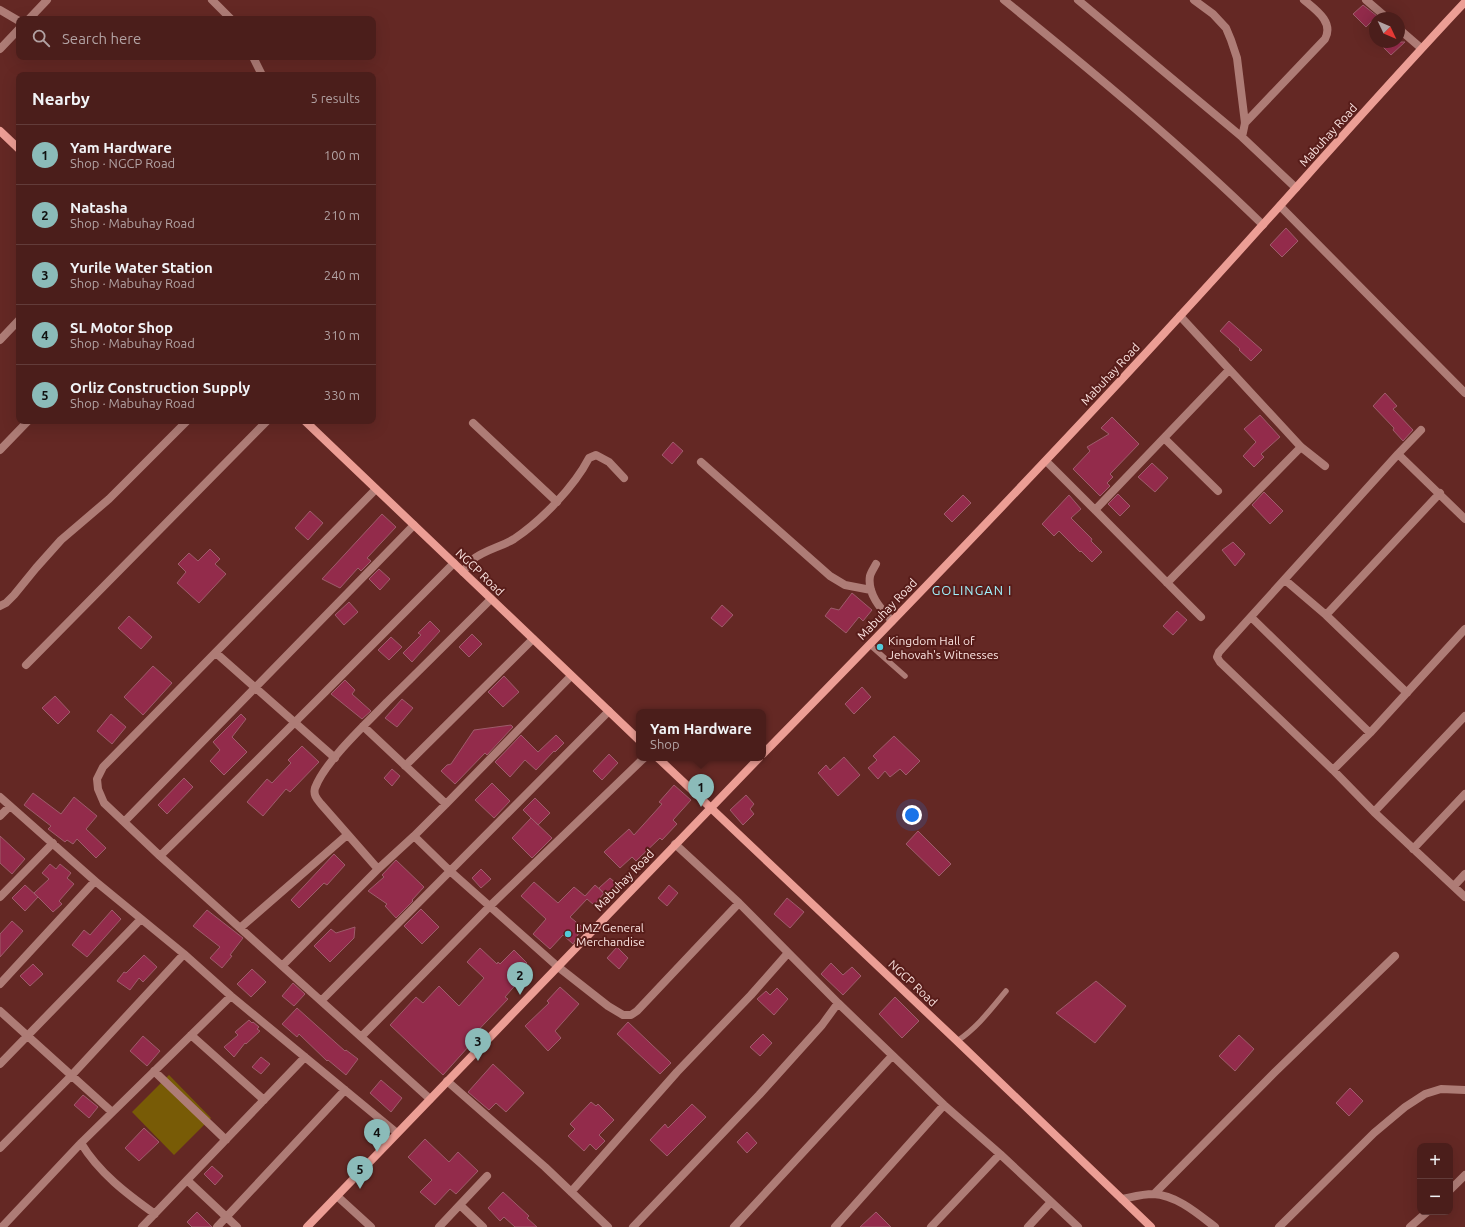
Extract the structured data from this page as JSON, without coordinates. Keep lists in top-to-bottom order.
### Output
{
  "streets": {
    "street": ["Mabuhay Road", "NGCP Road"]
  },
  "crossings": [
    ["Mabuhay Road", "NGCP Road"]
  ],
  "districts": ["GOLINGAN I"],
  "places": ["Kingdom Hall of Jehovah's Witnesses", "LMZ General Merchandise"],
  "north": "bottom right",
  "page": {
    "search": "Search here",
    "heading": ["Nearby", "5 results"],
    "list": [
      {
        "mark": "1",
        "name": "Yam Hardware",
        "note": "Shop · NGCP Road",
        "value": "100 m"
      },
      {
        "mark": "2",
        "name": "Natasha",
        "note": "Shop · Mabuhay Road",
        "value": "210 m"
      },
      {
        "mark": "3",
        "name": "Yurile Water Station",
        "note": "Shop · Mabuhay Road",
        "value": "240 m"
      },
      {
        "mark": "4",
        "name": "SL Motor Shop",
        "note": "Shop · Mabuhay Road",
        "value": "310 m"
      },
      {
        "mark": "5",
        "name": "Orliz Construction Supply",
        "note": "Shop · Mabuhay Road",
        "value": "330 m"
      }
    ],
    "popup": ["Yam Hardware", "Shop"],
    "pins": [
      "1",
      "2",
      "3",
      "4",
      "5"
    ],
    "map_buttons": ["+", "−"]
  }
}
